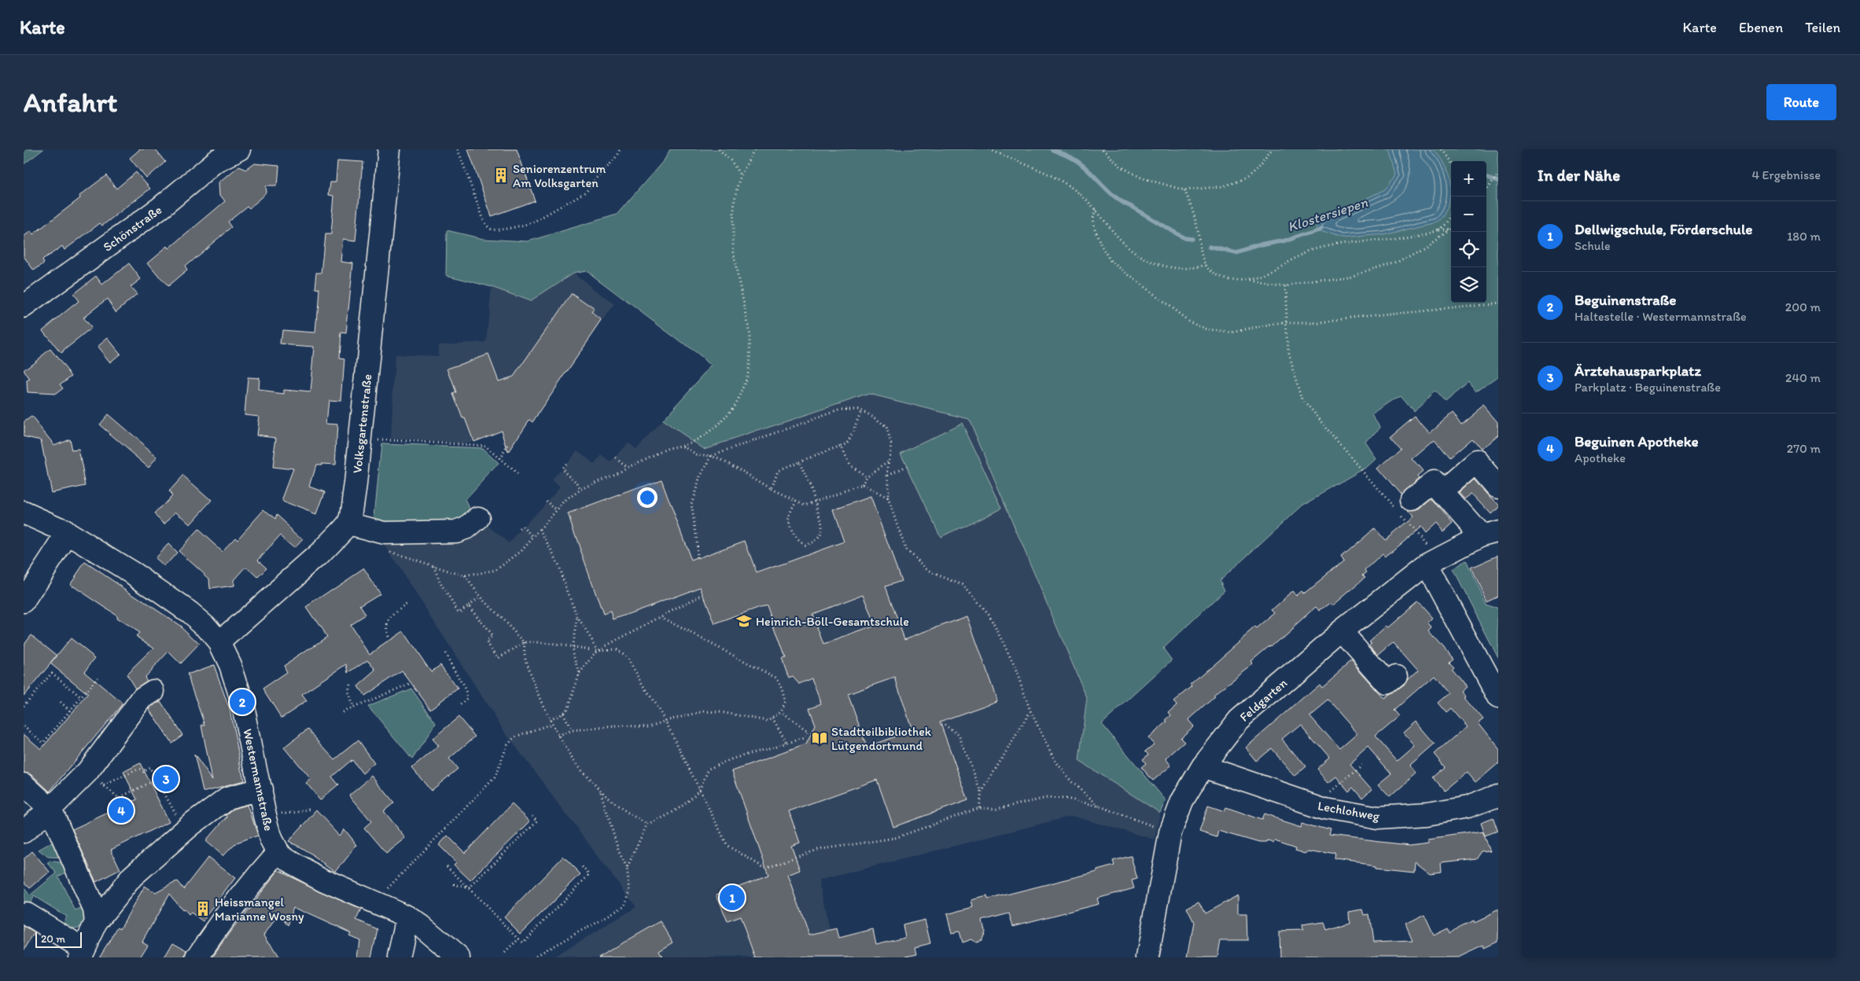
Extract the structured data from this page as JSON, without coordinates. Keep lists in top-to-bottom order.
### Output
{
  "streets": {
    "street": [
      "Schönstraße",
      "Volksgartenstraße",
      "Feldgarten",
      "Westermannstraße",
      "Lechlohweg"
    ]
  },
  "crossings": [
    ["Volksgartenstraße", "Westermannstraße"],
    ["Feldgarten", "Lechlohweg"]
  ],
  "water": ["Klostersiepen"],
  "places": {
    "building": ["Seniorenzentrum Am Volksgarten", "Heissmangel Marianne Wosny"],
    "school or university": ["Heinrich-Böll-Gesamtschule"],
    "library": ["Stadtteilbibliothek Lütgendortmund"]
  },
  "scale_bar": "20 m",
  "page": {
    "header": "Karte",
    "nav": ["Karte", "Ebenen", "Teilen"],
    "buttons": "Route",
    "title": "Anfahrt",
    "heading": ["In der Nähe", "4 Ergebnisse"],
    "map_buttons": ["+", "−"],
    "list": [
      {
        "mark": "1",
        "name": "Dellwigschule, Förderschule",
        "note": "Schule",
        "value": "180 m"
      },
      {
        "mark": "2",
        "name": "Beguinenstraße",
        "note": "Haltestelle · Westermannstraße",
        "value": "200 m"
      },
      {
        "mark": "3",
        "name": "Ärztehausparkplatz",
        "note": "Parkplatz · Beguinenstraße",
        "value": "240 m"
      },
      {
        "mark": "4",
        "name": "Beguinen Apotheke",
        "note": "Apotheke",
        "value": "270 m"
      }
    ],
    "pins": [
      "2",
      "3",
      "4",
      "1"
    ],
    "scale": "20 m"
  }
}
